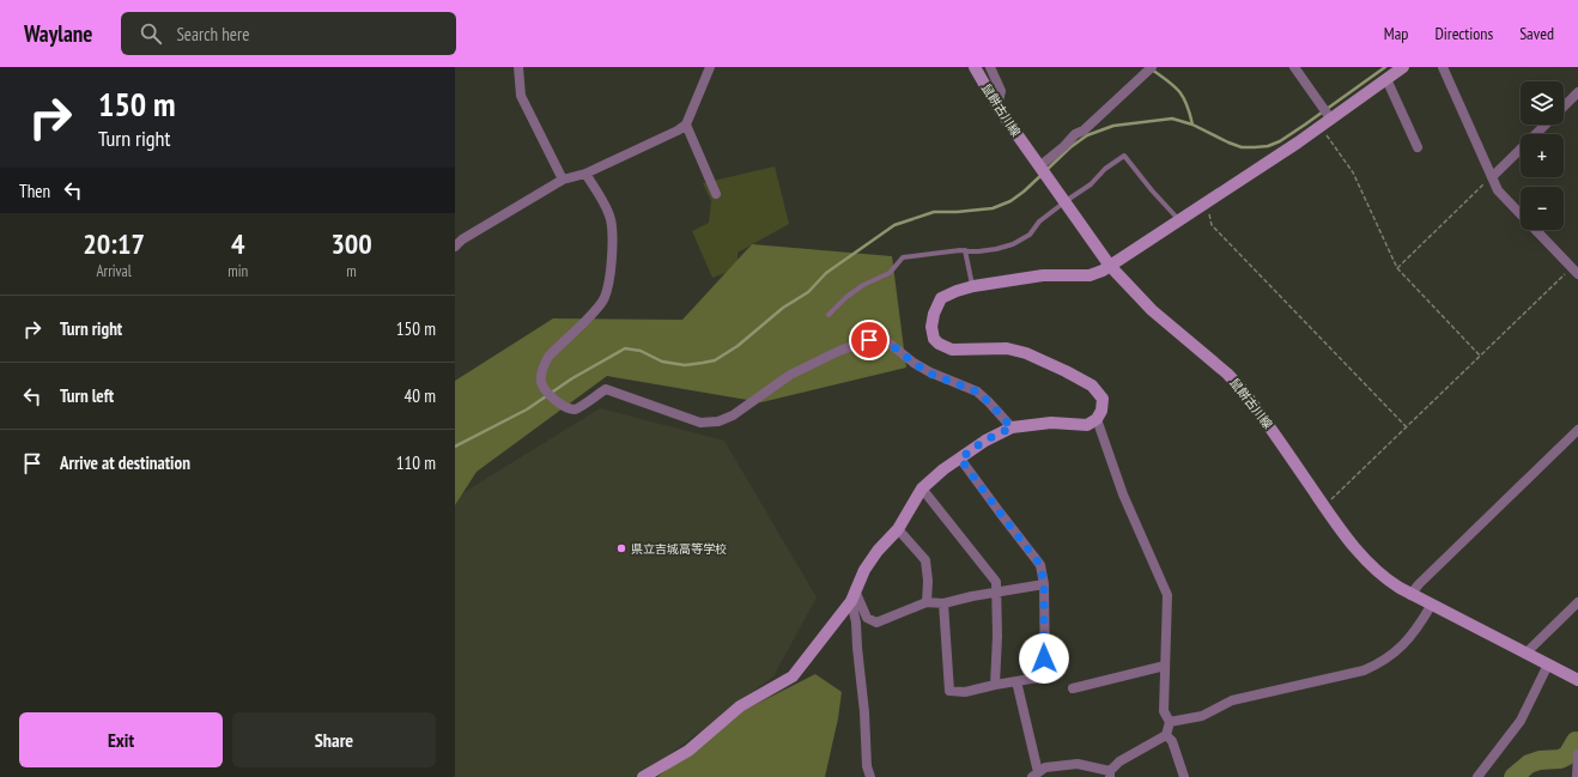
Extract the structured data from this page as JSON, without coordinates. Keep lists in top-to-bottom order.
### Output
{
  "streets": {
    "street": ["鼠餅古川線"]
  },
  "places": ["県立吉城高等学校"],
  "page": {
    "header": "Waylane",
    "search": "Search here",
    "nav": ["Map", "Directions", "Saved"],
    "turn": ["150 m", "Turn right"],
    "map_buttons": ["+", "−"],
    "then": "Then",
    "eta": [
      "20:17",
      "Arrival",
      "4",
      "min",
      "300",
      "m"
    ],
    "list": [
      {
        "name": "Turn right",
        "value": "150 m"
      },
      {
        "name": "Turn left",
        "value": "40 m"
      },
      {
        "name": "Arrive at destination",
        "value": "110 m"
      }
    ],
    "buttons": ["Exit", "Share"]
  }
}
